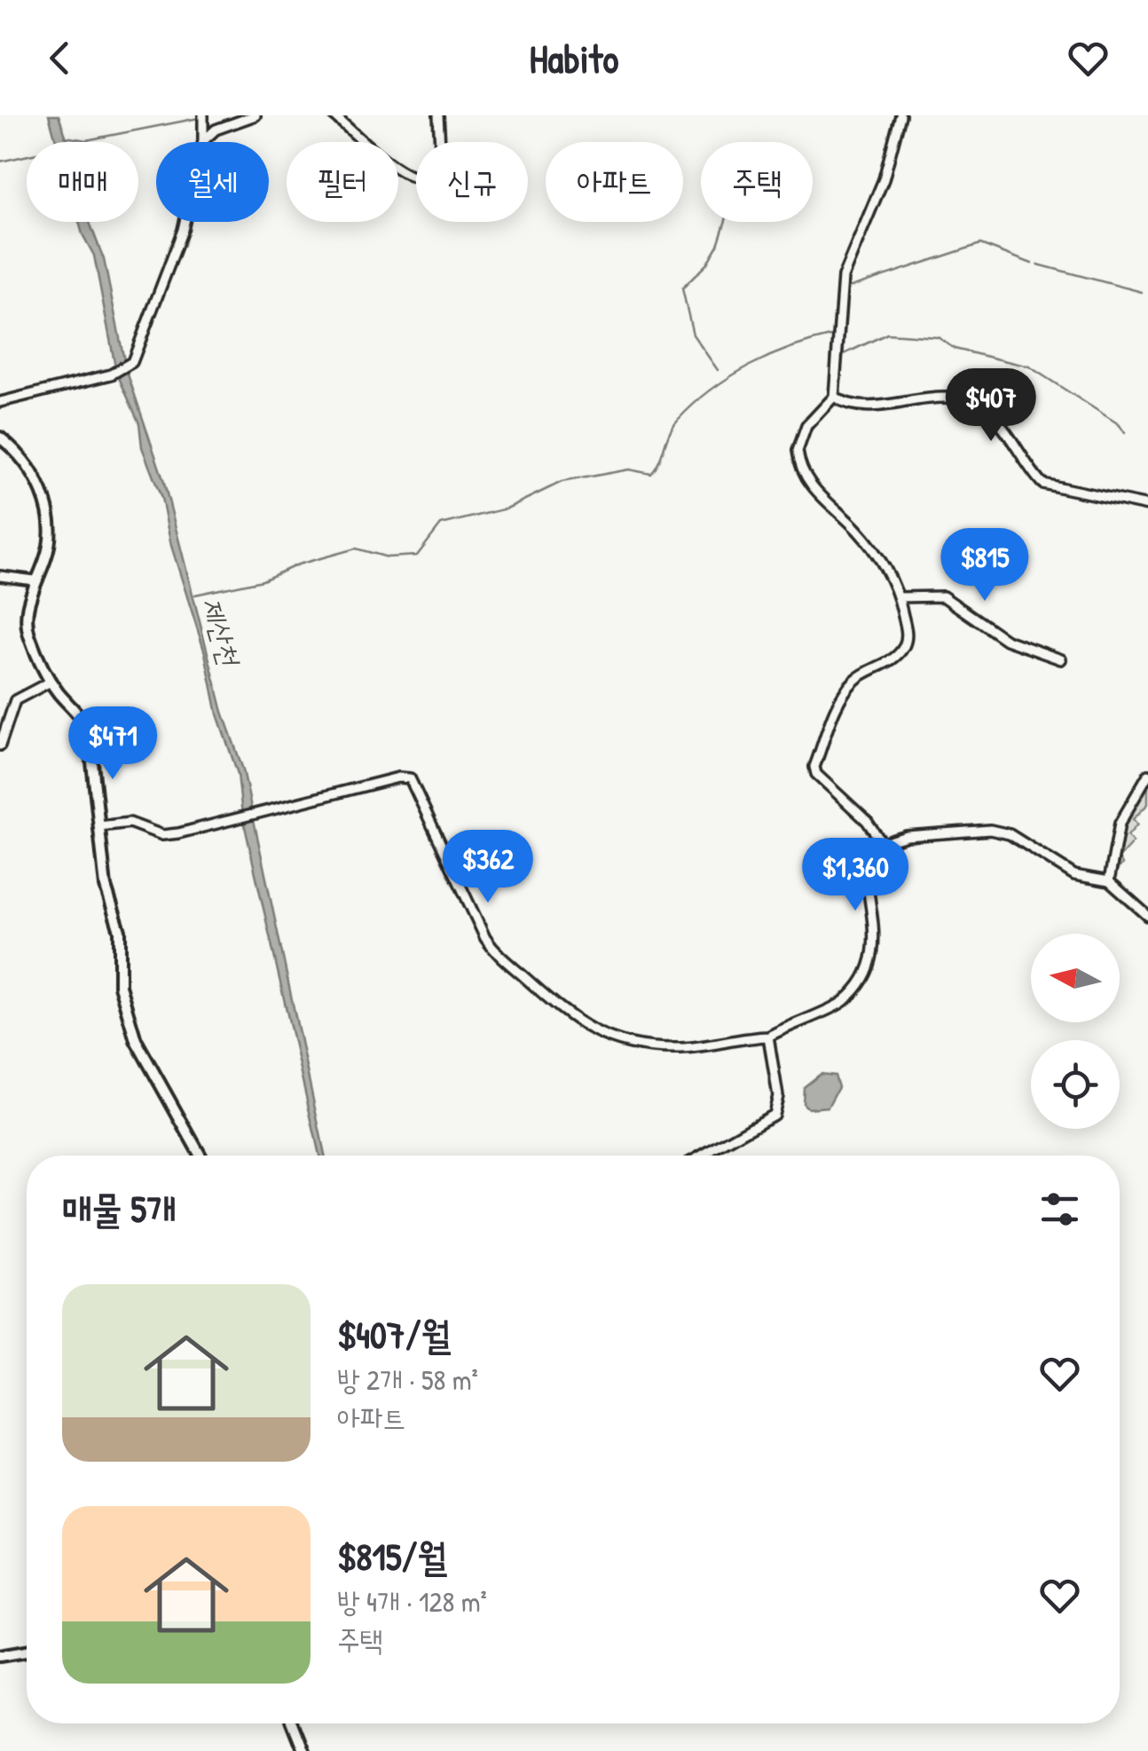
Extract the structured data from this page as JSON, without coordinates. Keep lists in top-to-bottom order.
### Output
{
  "water": ["제산천"],
  "north": "left",
  "page": {
    "header": "Habito",
    "chip": [
      "매매",
      "월세",
      "필터",
      "신규",
      "아파트",
      "주택"
    ],
    "price": [
      "$407",
      "$815",
      "$471",
      "$362",
      "$1,360"
    ],
    "heading": "매물 5개",
    "list": [
      {
        "name": "$407/월",
        "note": "방 2개 · 58 m² · 아파트"
      },
      {
        "name": "$815/월",
        "note": "방 4개 · 128 m² · 주택"
      }
    ]
  }
}
